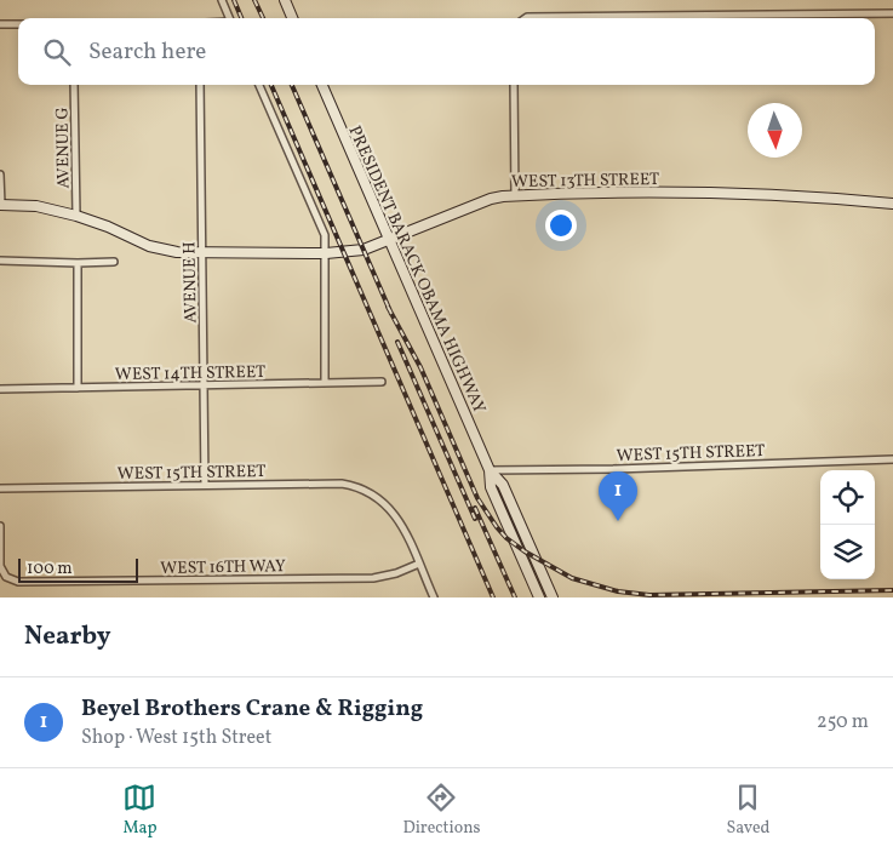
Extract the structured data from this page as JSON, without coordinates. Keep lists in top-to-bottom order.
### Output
{
  "streets": {
    "street": [
      "AVENUE G",
      "WEST 13TH STREET",
      "PRESIDENT BARACK OBAMA HIGHWAY",
      "AVENUE H",
      "WEST 14TH STREET",
      "WEST 15TH STREET",
      "WEST 16TH WAY"
    ]
  },
  "crossings": [
    ["AVENUE G", "WEST 13TH STREET"],
    ["WEST 13TH STREET", "PRESIDENT BARACK OBAMA HIGHWAY"],
    ["WEST 13TH STREET", "AVENUE H"],
    ["PRESIDENT BARACK OBAMA HIGHWAY", "WEST 15TH STREET"],
    ["AVENUE H", "WEST 14TH STREET"],
    ["AVENUE H", "WEST 15TH STREET"],
    ["WEST 15TH STREET", "WEST 16TH WAY"]
  ],
  "scale_bar": "100 m",
  "north": "bottom",
  "page": {
    "search": "Search here",
    "pins": "1",
    "scale": "100 m",
    "heading": "Nearby",
    "list": [
      {
        "mark": "1",
        "name": "Beyel Brothers Crane & Rigging",
        "note": "Shop · West 15th Street",
        "value": "250 m"
      }
    ],
    "nav": ["Map", "Directions", "Saved"]
  }
}
